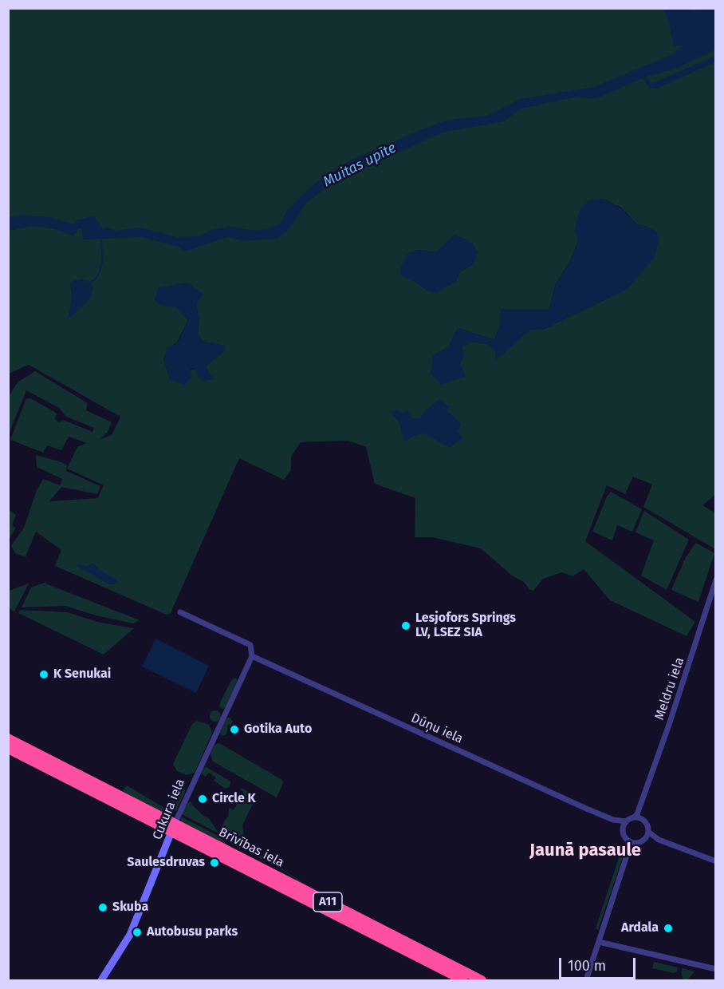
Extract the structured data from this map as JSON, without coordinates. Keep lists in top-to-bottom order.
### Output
{
  "streets": {
    "highway": ["Brīvības iela", "A11"],
    "main road": ["Cukura iela"],
    "street": ["Meldru iela", "Dūņu iela"]
  },
  "crossings": [
    ["Meldru iela", "Dūņu iela"],
    ["Dūņu iela", "Cukura iela"],
    ["Cukura iela", "Brīvības iela"]
  ],
  "districts": ["Jaunā pasaule"],
  "water": ["Muitas upīte"],
  "places": [
    "Lesjofors Springs LV, LSEZ SIA",
    "K Senukai",
    "Gotika Auto",
    "Circle K",
    "Saulesdruvas",
    "Skuba",
    "Ardala",
    "Autobusu parks"
  ],
  "scale_bar": "100 m"
}
